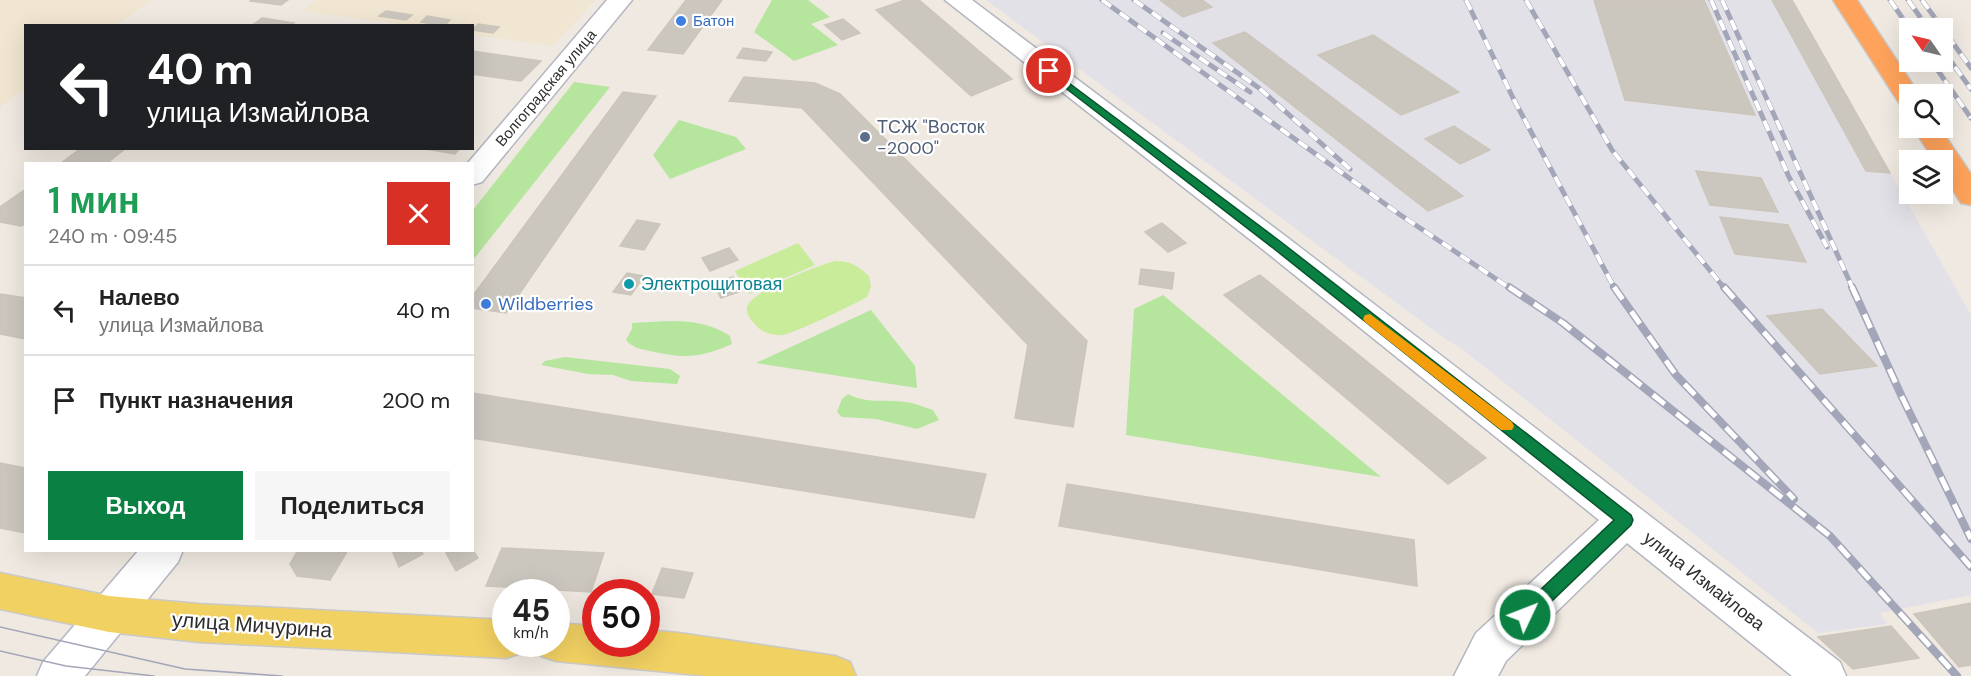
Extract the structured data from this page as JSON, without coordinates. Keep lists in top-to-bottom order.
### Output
{
  "streets": {
    "main road": ["Волгоградская улица", "улица Измайлова", "улица Мичурина"]
  },
  "places": [
    "Батон",
    "ТСЖ \"Восток -2000\"",
    "Электрощитовая",
    "Wildberries"
  ],
  "north": "top left",
  "page": {
    "turn": ["40 m", "улица Измайлова"],
    "heading": ["1 мин", "240 m · 09:45"],
    "list": [
      {
        "name": "Налево",
        "note": "улица Измайлова",
        "value": "40 m"
      },
      {
        "name": "Пункт назначения",
        "value": "200 m"
      }
    ],
    "buttons": ["Выход", "Поделиться"],
    "speed": "45 km/h",
    "limit": "50"
  }
}
